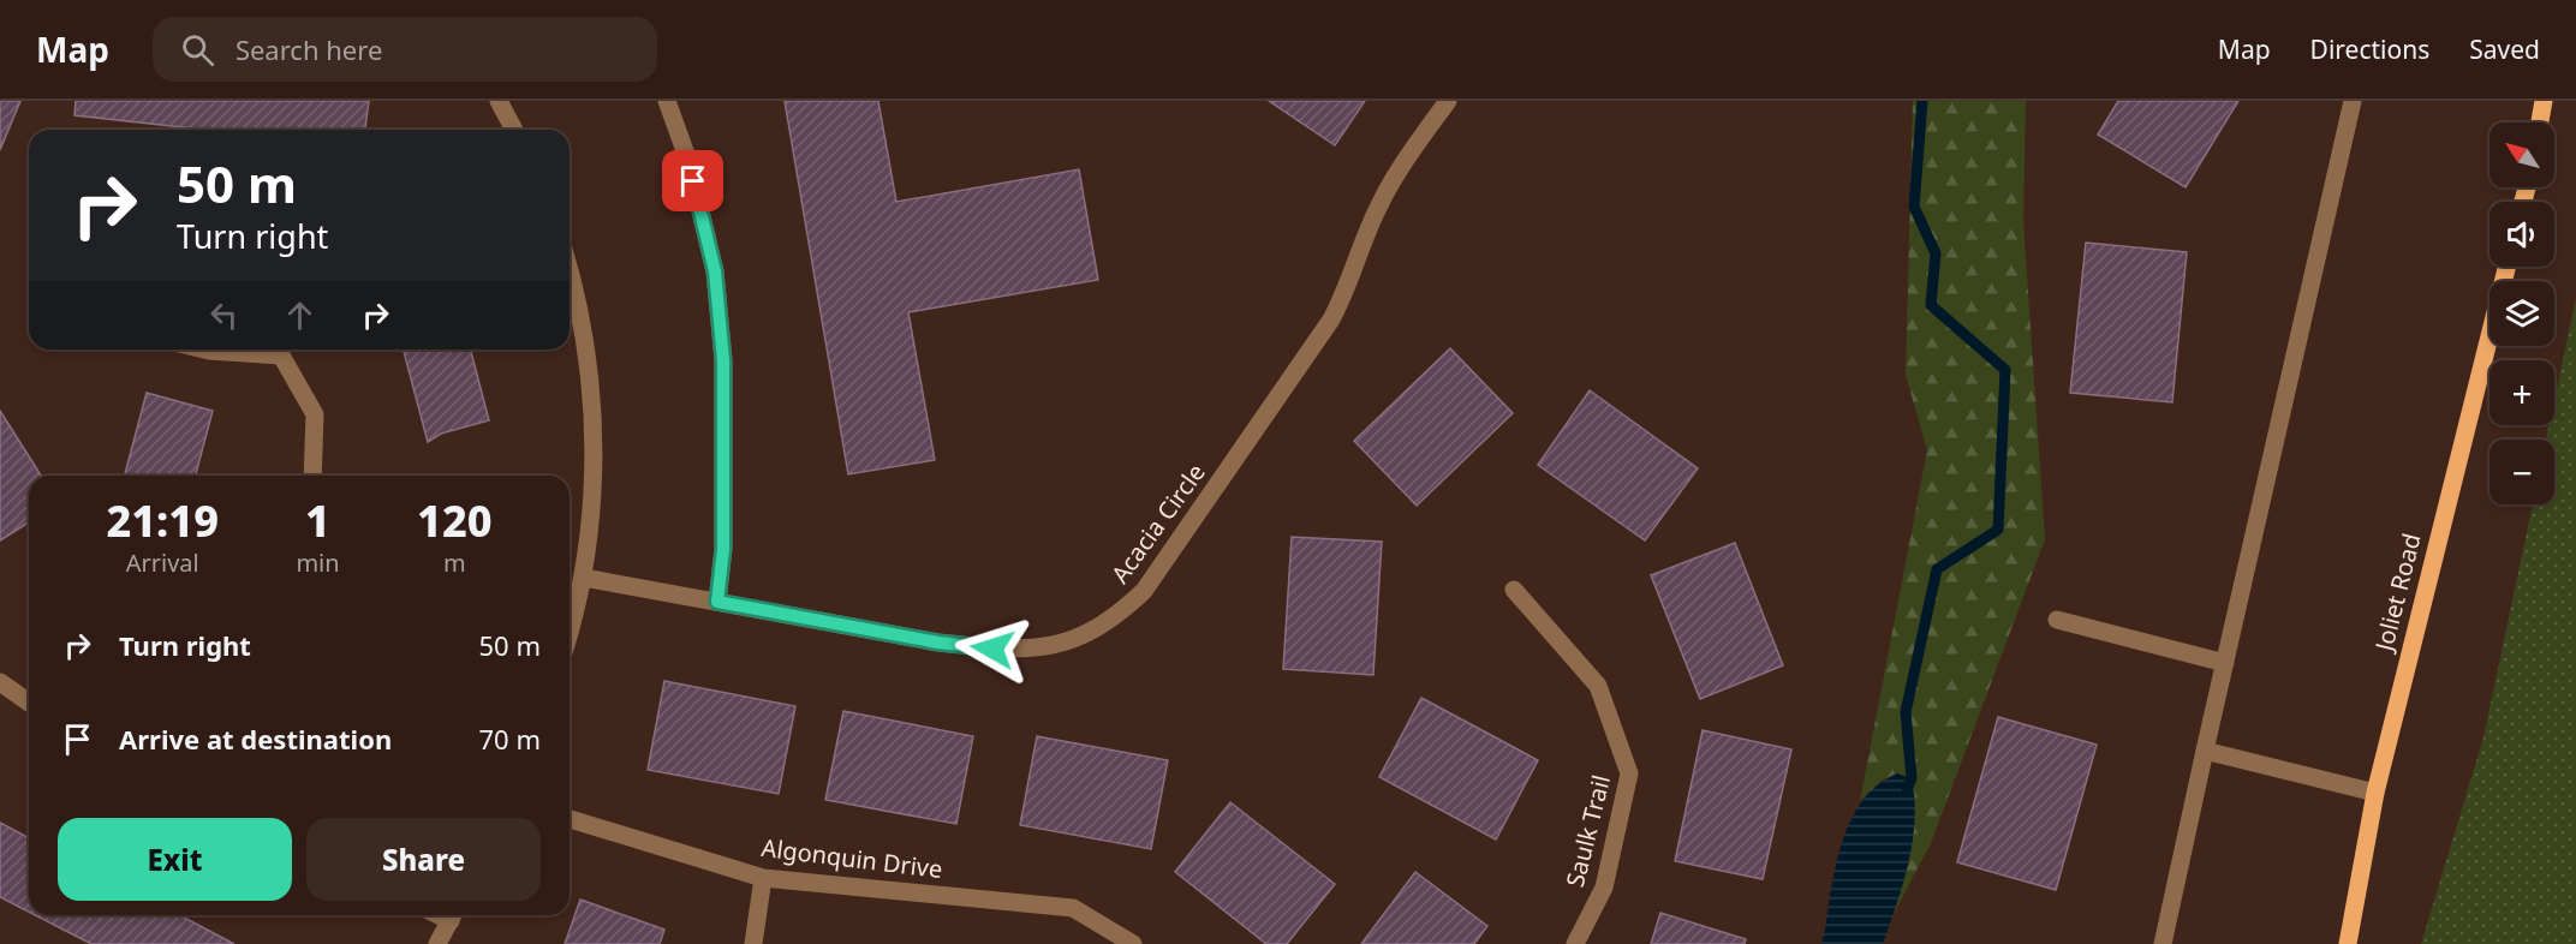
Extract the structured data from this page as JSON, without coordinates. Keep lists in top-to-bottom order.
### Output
{
  "streets": {
    "main road": ["Joliet Road"],
    "street": ["Acacia Circle", "Saulk Trail", "Algonquin Drive"]
  },
  "north": "top left",
  "page": {
    "header": "Map",
    "search": "Search here",
    "nav": ["Map", "Directions", "Saved"],
    "map_buttons": ["+", "−"],
    "turn": ["50 m", "Turn right"],
    "eta": [
      "21:19",
      "Arrival",
      "1",
      "min",
      "120",
      "m"
    ],
    "list": [
      {
        "name": "Turn right",
        "value": "50 m"
      },
      {
        "name": "Arrive at destination",
        "value": "70 m"
      }
    ],
    "buttons": ["Exit", "Share"]
  }
}
